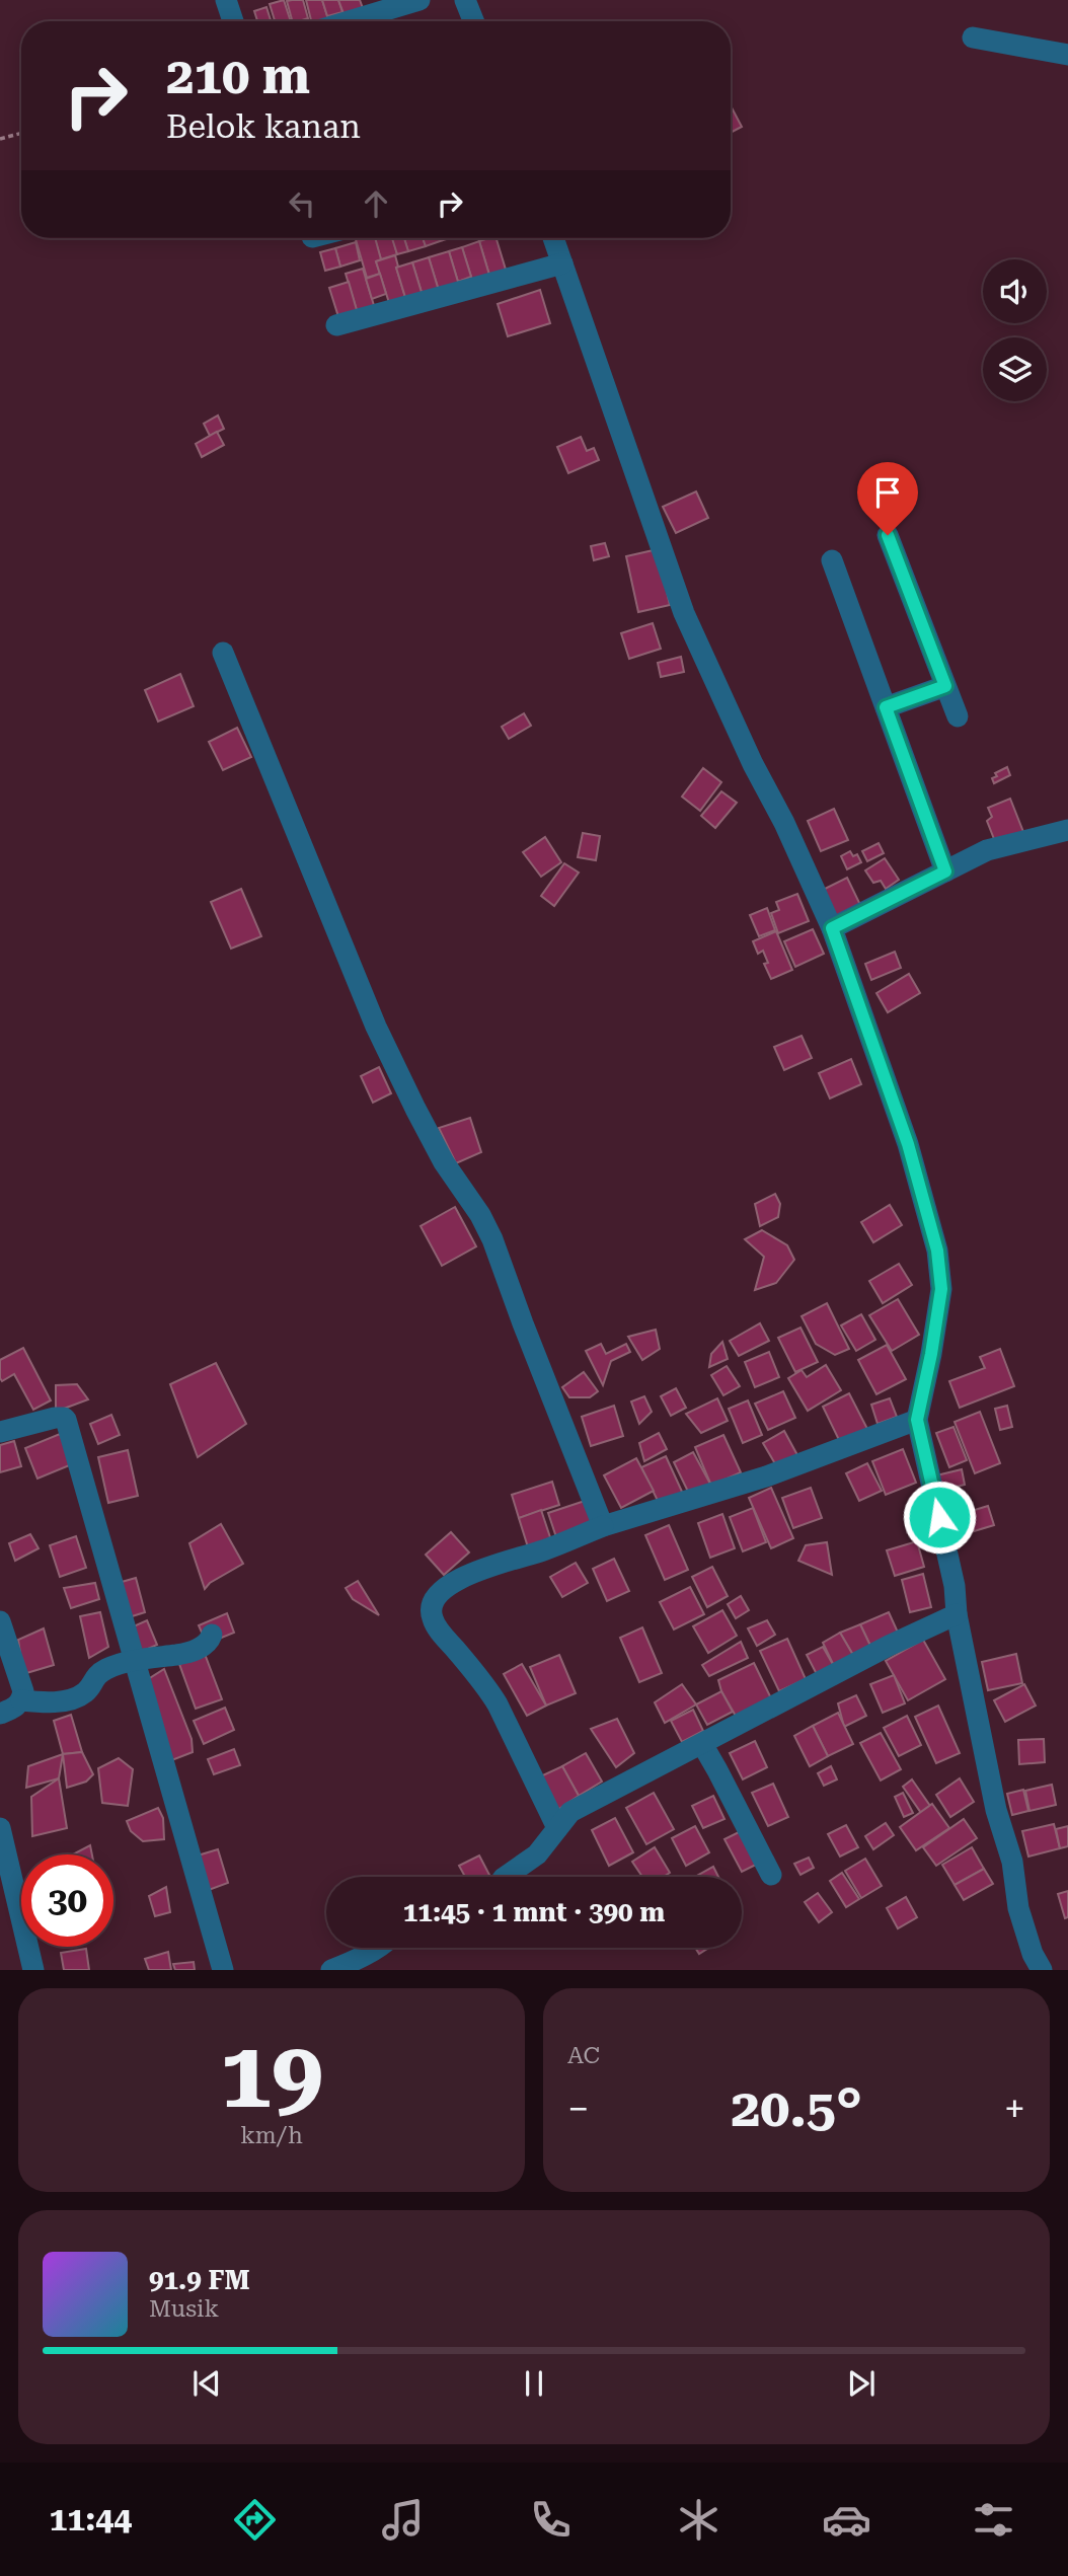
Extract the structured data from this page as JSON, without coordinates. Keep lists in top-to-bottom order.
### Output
{
  "page": {
    "turn": ["210 m", "Belok kanan"],
    "limit": "30",
    "trip": "11:45 · 1 mnt · 390 m",
    "tile": [
      ["19", "km/h"],
      "AC"
    ],
    "heat": ["−", "20.5°", "+"],
    "song": ["91.9 FM", "Musik"],
    "tabs": "11:44"
  }
}
